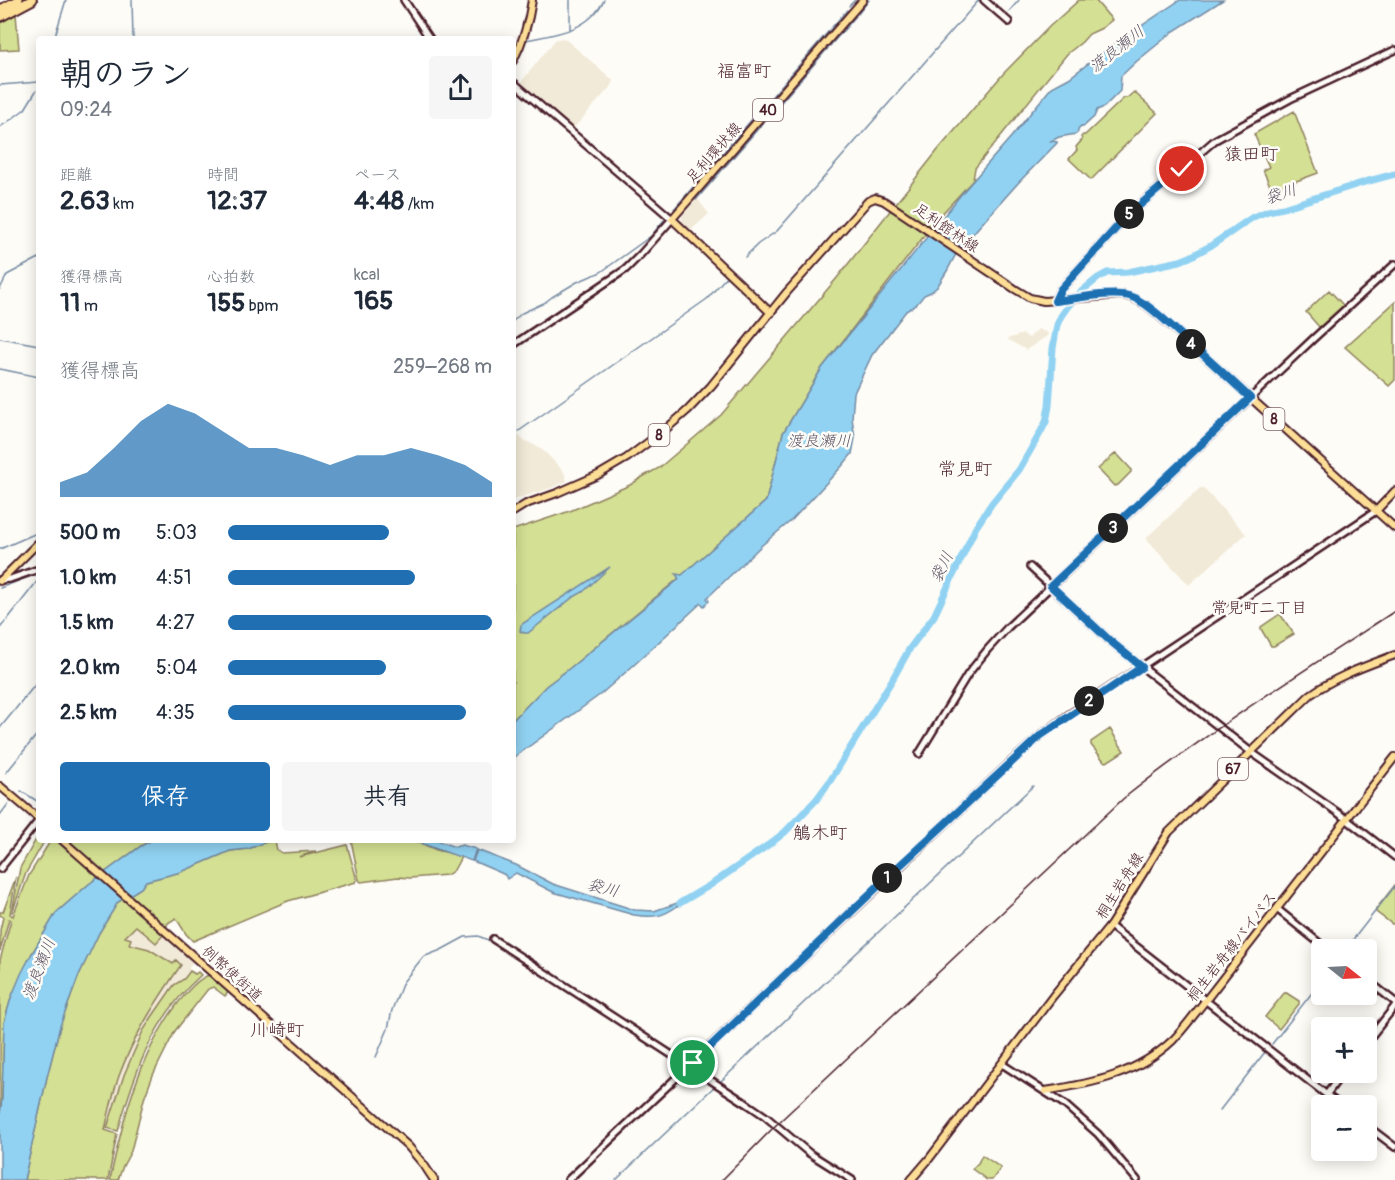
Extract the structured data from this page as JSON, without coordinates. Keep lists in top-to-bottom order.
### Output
{
  "streets": {
    "main road": [
      "40",
      "足利環状線",
      "足利館林線",
      "8",
      "67",
      "桐生岩舟線",
      "桐生岩舟線バイパス",
      "例幣使街道"
    ]
  },
  "districts": [
    "福富町",
    "猿田町",
    "常見町",
    "常見町二丁目",
    "鵤木町",
    "川崎町"
  ],
  "water": ["渡良瀬川", "袋川"],
  "north": "right",
  "page": {
    "heading": ["朝のラン", "09:24"],
    "stats": [
      ["距離", "2.63 km"],
      ["時間", "12:37"],
      ["ペース", "4:48 /km"],
      ["獲得標高", "11 m"],
      ["心拍数", "155 bpm"],
      ["kcal", "165"]
    ],
    "pins": [
      "5",
      "4",
      "3",
      "2",
      "1"
    ],
    "chart": ["獲得標高", "259–268 m"],
    "list": [
      {
        "name": "500 m",
        "note": "5:03"
      },
      {
        "name": "1.0 km",
        "note": "4:51"
      },
      {
        "name": "1.5 km",
        "note": "4:27"
      },
      {
        "name": "2.0 km",
        "note": "5:04"
      },
      {
        "name": "2.5 km",
        "note": "4:35"
      }
    ],
    "buttons": ["保存", "共有"],
    "map_buttons": ["+", "−"]
  }
}
